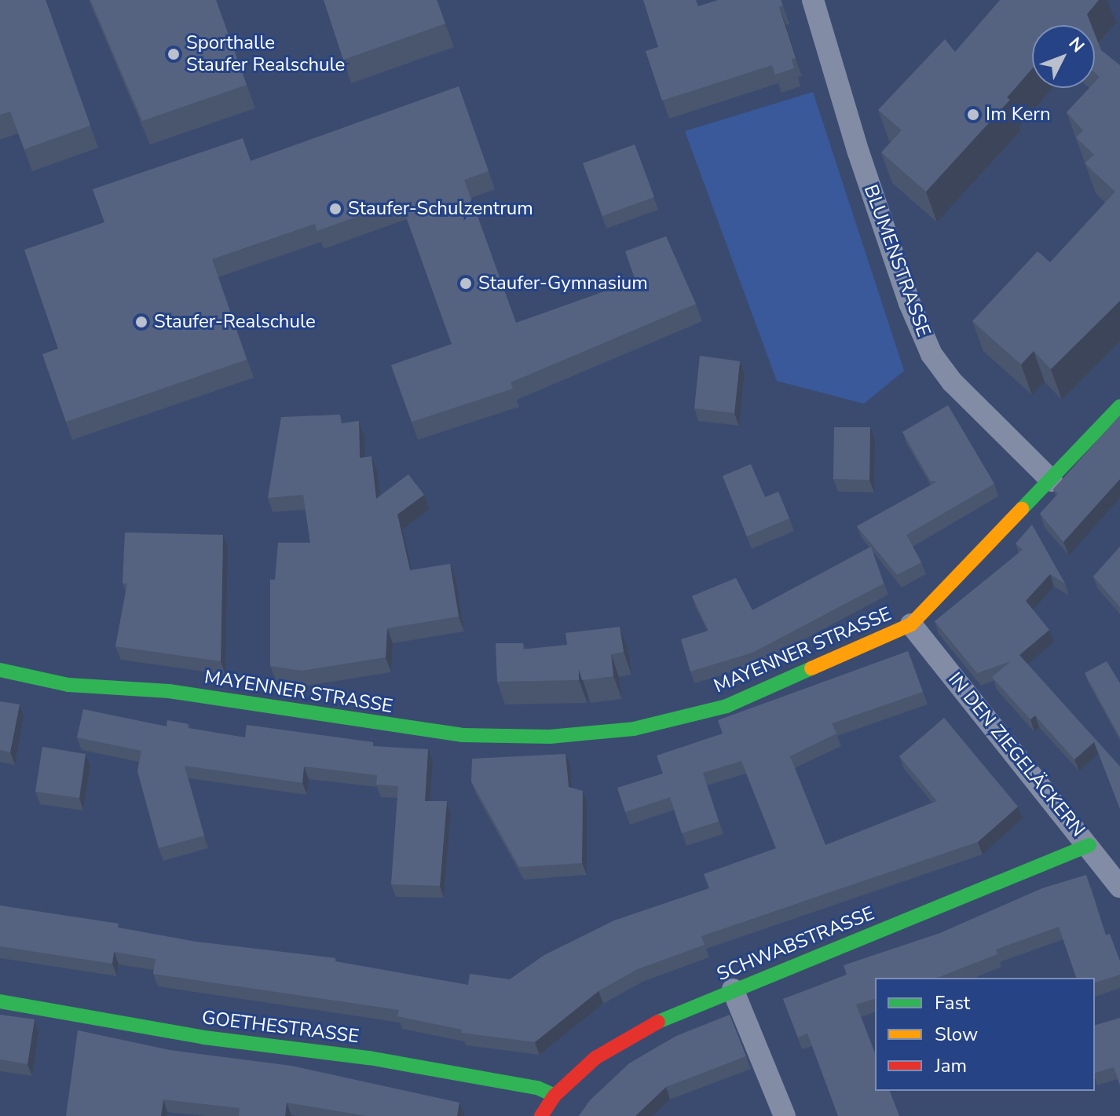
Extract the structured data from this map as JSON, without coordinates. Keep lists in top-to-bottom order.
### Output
{
  "streets": {
    "street": [
      "BLUMENSTRASSE",
      "MAYENNER STRASSE",
      "IN DEN ZIEGELÄCKERN",
      "SCHWABSTRASSE",
      "GOETHESTRASSE"
    ]
  },
  "crossings": [
    ["BLUMENSTRASSE", "MAYENNER STRASSE"],
    ["MAYENNER STRASSE", "IN DEN ZIEGELÄCKERN"],
    ["IN DEN ZIEGELÄCKERN", "SCHWABSTRASSE"],
    ["SCHWABSTRASSE", "GOETHESTRASSE"]
  ],
  "places": [
    "Sporthalle Staufer Realschule",
    "Im Kern",
    "Staufer-Schulzentrum",
    "Staufer-Gymnasium",
    "Staufer-Realschule"
  ],
  "legend": ["Fast", "Slow", "Jam"],
  "north": "top right"
}
